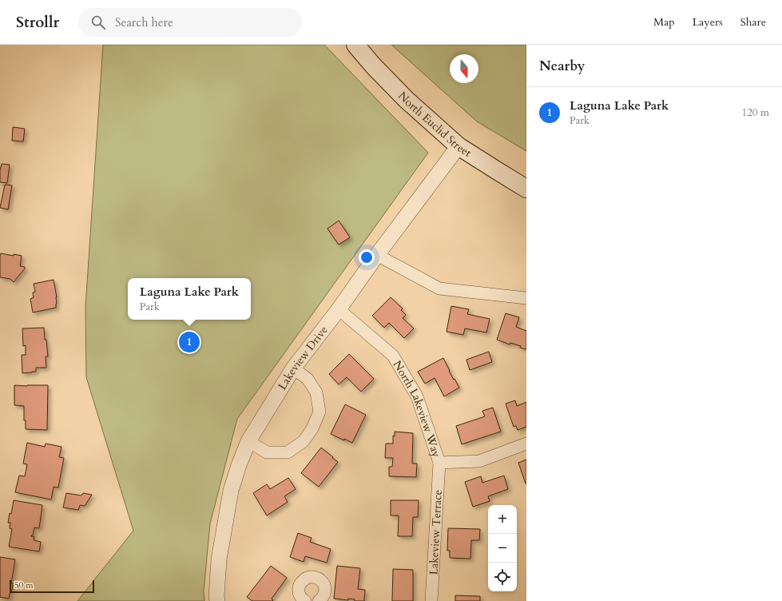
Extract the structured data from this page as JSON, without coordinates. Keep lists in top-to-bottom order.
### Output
{
  "streets": {
    "main road": ["North Euclid Street"],
    "street": ["Lakeview Drive", "North Lakeview Way", "Lakeview Terrace"]
  },
  "crossings": [
    ["North Euclid Street", "Lakeview Drive"],
    ["Lakeview Drive", "North Lakeview Way"],
    ["North Lakeview Way", "Lakeview Terrace"]
  ],
  "scale_bar": "50 m",
  "north": "bottom",
  "page": {
    "header": "Strollr",
    "search": "Search here",
    "nav": ["Map", "Layers", "Share"],
    "heading": "Nearby",
    "list": [
      {
        "mark": "1",
        "name": "Laguna Lake Park",
        "note": "Park",
        "value": "120 m"
      }
    ],
    "popup": ["Laguna Lake Park", "Park"],
    "pins": "1",
    "map_buttons": ["+", "−"],
    "scale": "50 m"
  }
}
